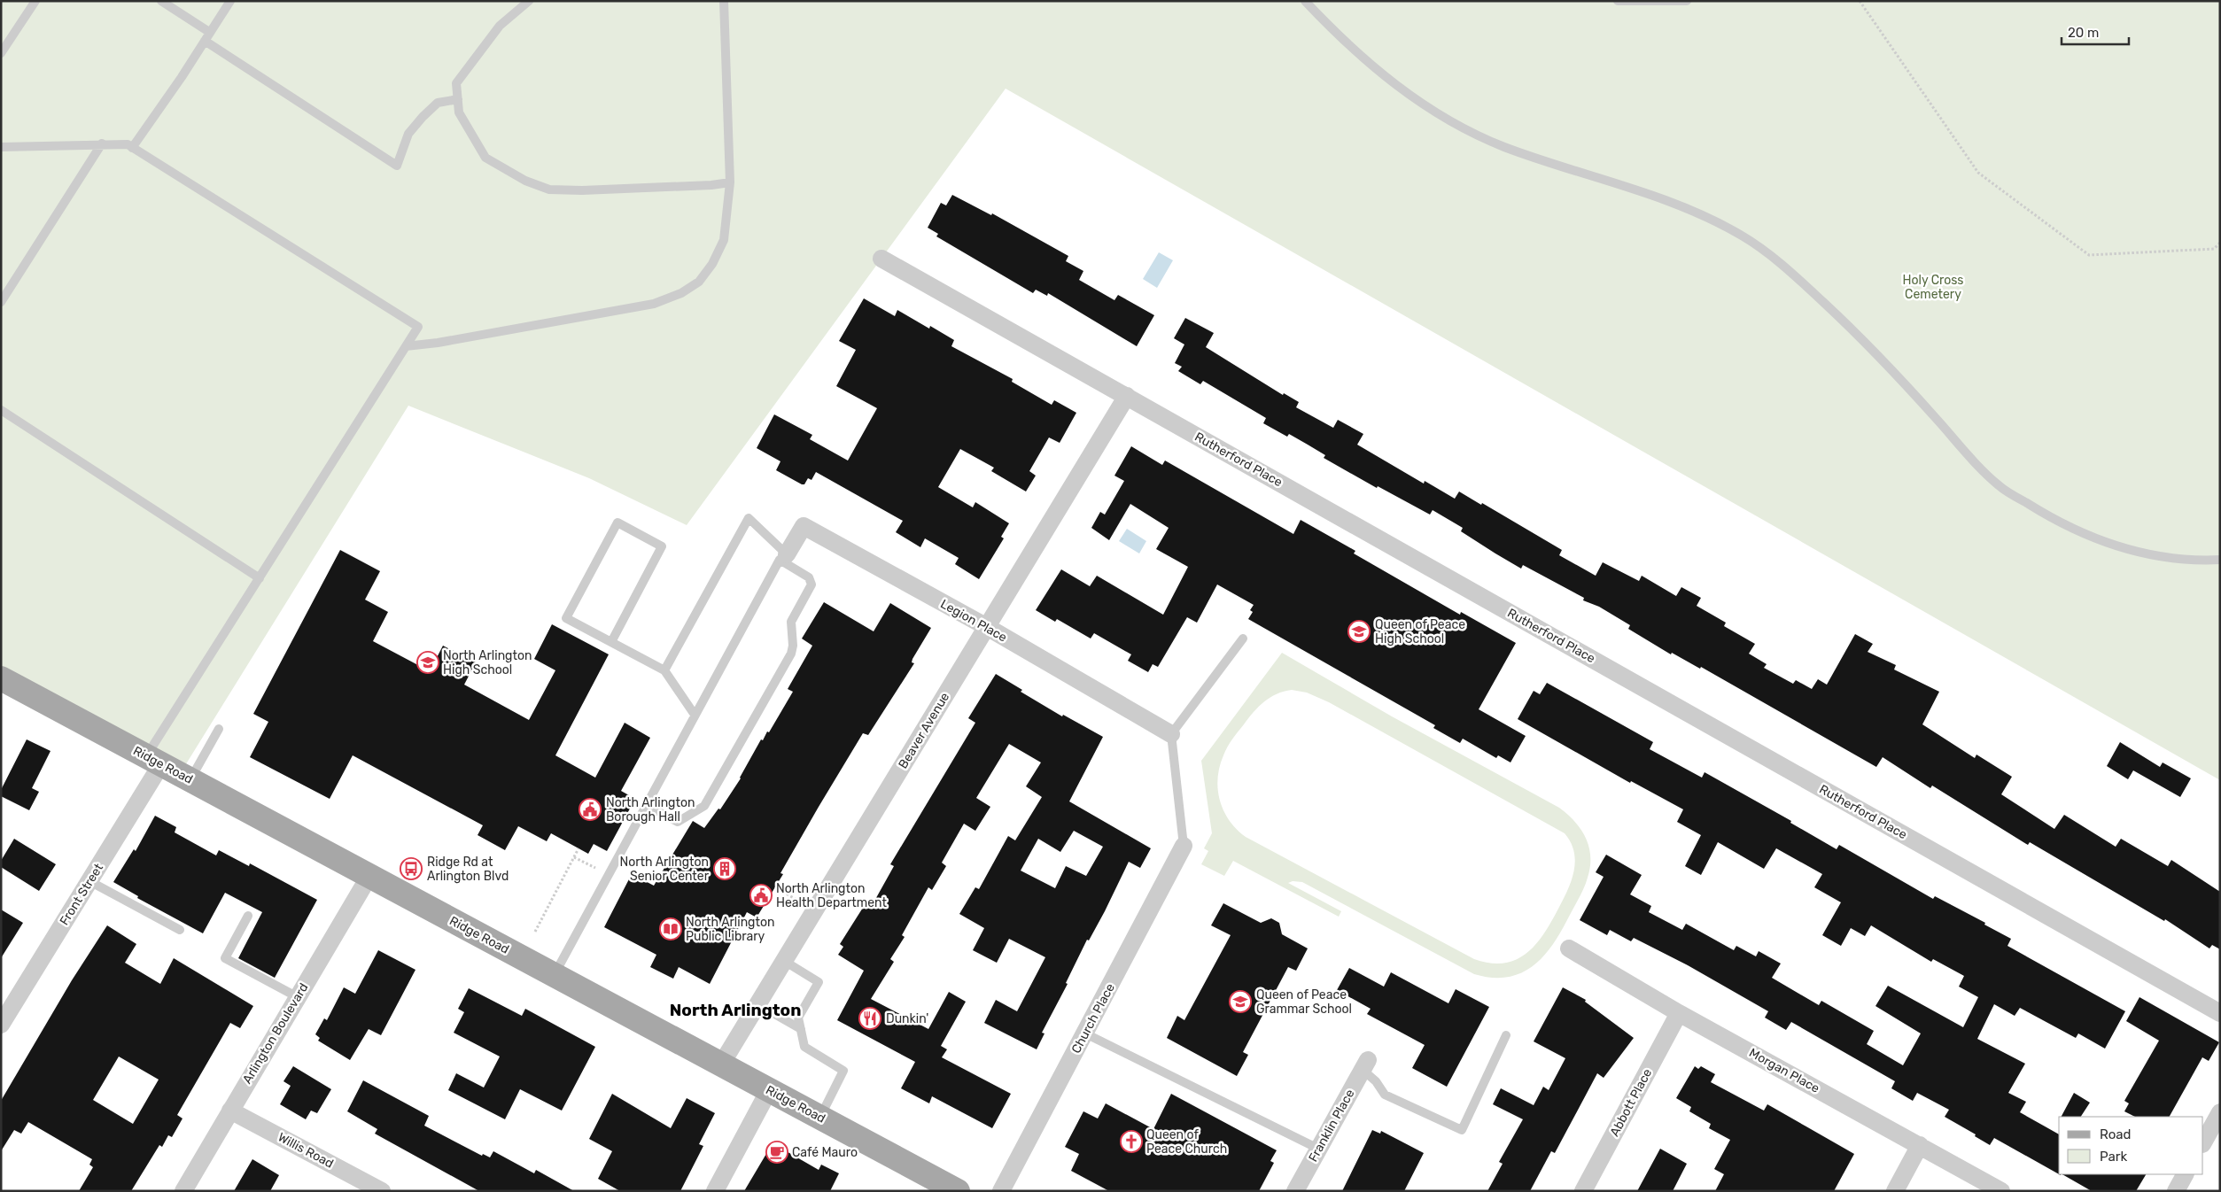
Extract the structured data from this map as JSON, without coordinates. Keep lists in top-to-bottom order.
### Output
{
  "streets": {
    "main road": ["Ridge Road"],
    "street": [
      "Rutherford Place",
      "Legion Place",
      "Beaver Avenue",
      "Front Street",
      "Church Place",
      "Arlington Boulevard",
      "Morgan Place",
      "Abbott Place",
      "Franklin Place",
      "Willis Road"
    ]
  },
  "crossings": [
    ["Rutherford Place", "Beaver Avenue"],
    ["Legion Place", "Beaver Avenue"],
    ["Beaver Avenue", "Ridge Road"],
    ["Ridge Road", "Front Street"],
    ["Ridge Road", "Arlington Boulevard"],
    ["Arlington Boulevard", "Willis Road"],
    ["Morgan Place", "Abbott Place"]
  ],
  "districts": ["North Arlington"],
  "parks": ["Holy Cross Cemetery"],
  "places": {
    "school or university": ["Queen of Peace High School", "North Arlington High School", "Queen of Peace Grammar School"],
    "public building": ["North Arlington Borough Hall", "North Arlington Health Department"],
    "bus stop": ["Ridge Rd at Arlington Blvd"],
    "building": ["North Arlington Senior Center"],
    "library": ["North Arlington Public Library"],
    "restaurant": ["Dunkin'"],
    "church": ["Queen of Peace Church"],
    "cafe": ["Café Mauro"]
  },
  "legend": ["Road", "Park"],
  "scale_bar": "20 m"
}
